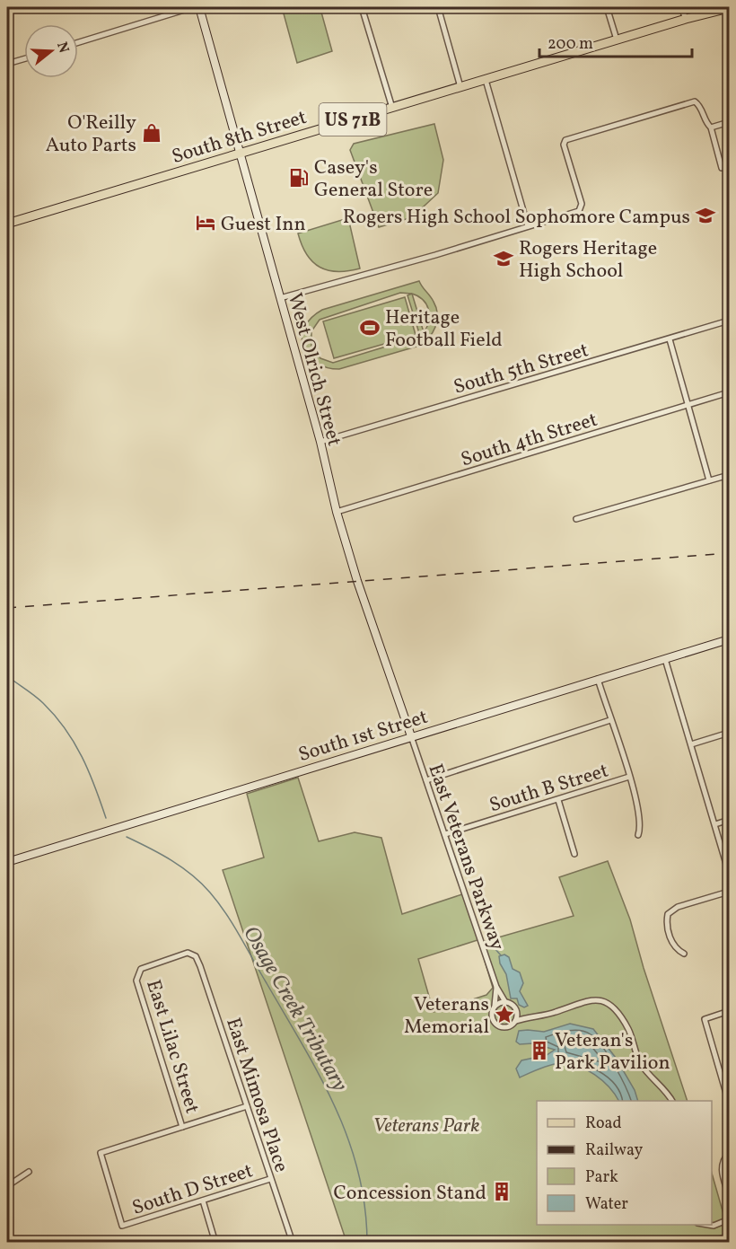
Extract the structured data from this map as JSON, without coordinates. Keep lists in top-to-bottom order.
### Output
{
  "streets": {
    "main road": ["US 71B", "South 8th Street"],
    "street": [
      "South 5th Street",
      "West Olrich Street",
      "South 4th Street",
      "South 1st Street",
      "South B Street",
      "East Veterans Parkway",
      "East Lilac Street",
      "East Mimosa Place",
      "South D Street"
    ]
  },
  "crossings": [
    ["South 8th Street", "West Olrich Street"],
    ["South 5th Street", "West Olrich Street"],
    ["West Olrich Street", "South 4th Street"],
    ["West Olrich Street", "South 1st Street"],
    ["West Olrich Street", "East Veterans Parkway"],
    ["South 1st Street", "East Veterans Parkway"],
    ["South B Street", "East Veterans Parkway"],
    ["East Lilac Street", "East Mimosa Place"],
    ["East Lilac Street", "South D Street"],
    ["East Mimosa Place", "South D Street"]
  ],
  "water": ["Osage Creek Tributary"],
  "parks": ["Veterans Park"],
  "places": {
    "shop": ["O'Reilly Auto Parts"],
    "fuel station": ["Casey's General Store"],
    "school or university": ["Rogers High School Sophomore Campus", "Rogers Heritage High School"],
    "hotel": ["Guest Inn"],
    "sports": ["Heritage Football Field"],
    "place": ["Veterans Memorial"],
    "building": ["Veteran's Park Pavilion", "Concession Stand"]
  },
  "legend": [
    "Road",
    "Railway",
    "Park",
    "Water"
  ],
  "scale_bar": "200 m",
  "north": "right"
}
